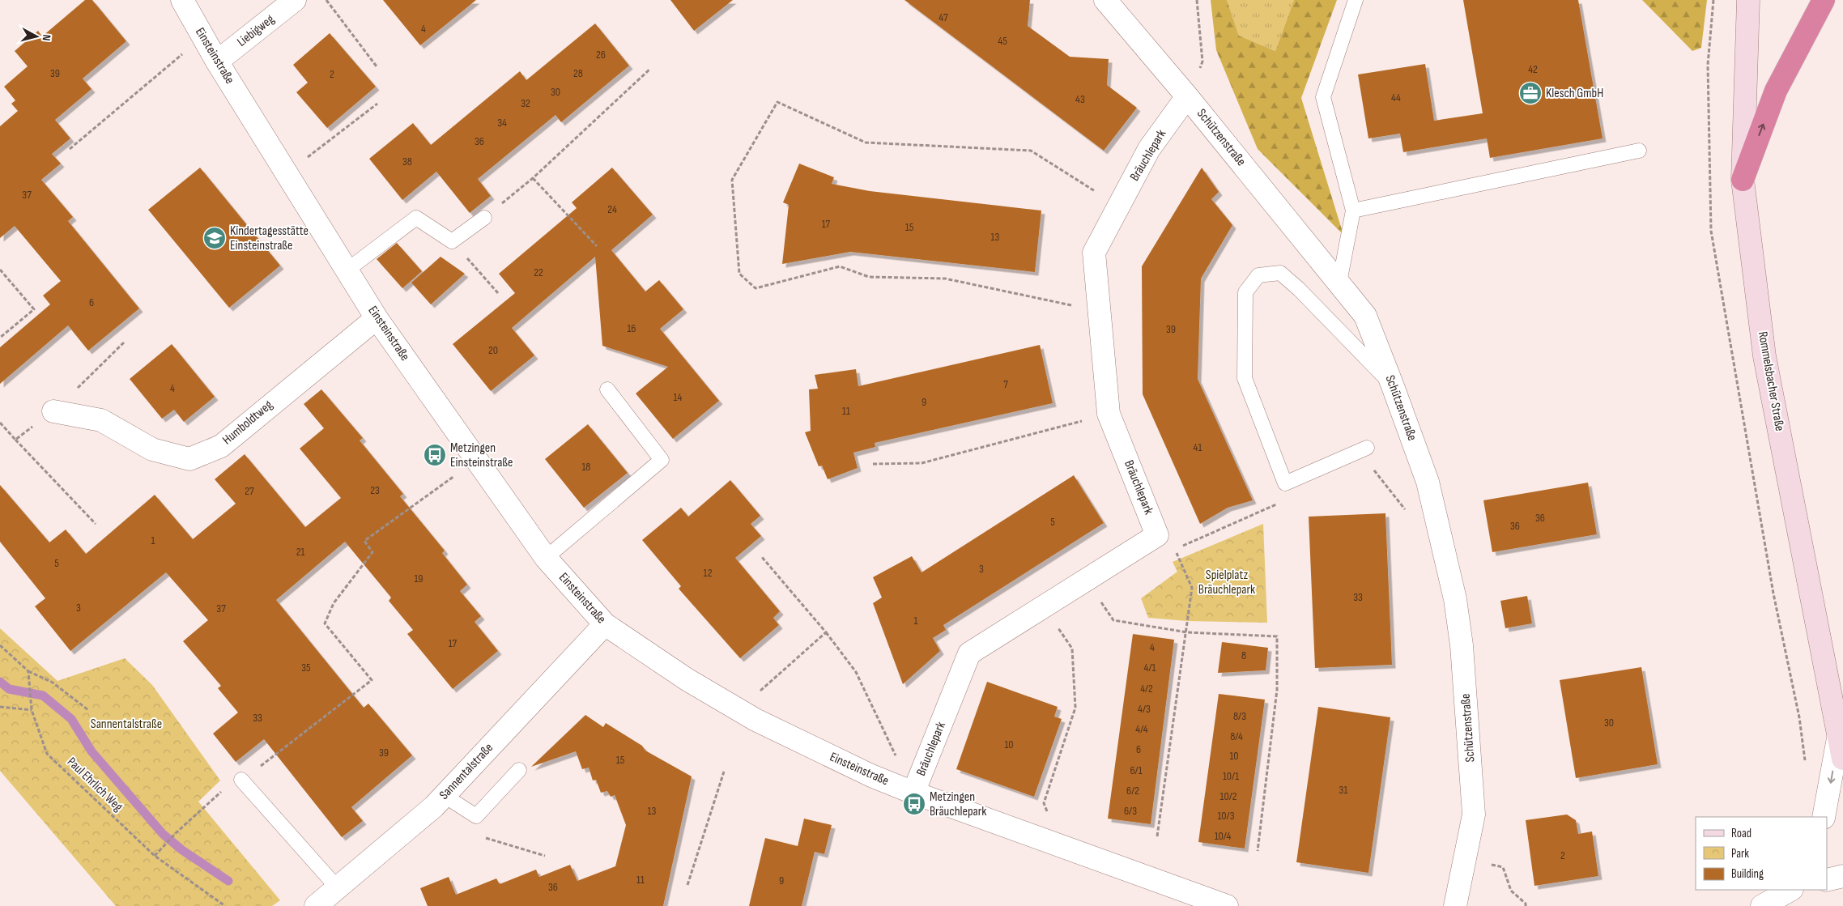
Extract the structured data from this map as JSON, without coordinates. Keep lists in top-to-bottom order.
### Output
{
  "streets": {
    "main road": ["Rommelsbacher Straße"],
    "street": [
      "Liebigweg",
      "Einsteinstraße",
      "Schützenstraße",
      "Bräuchlepark",
      "Humboldtweg",
      "Sannentalstraße"
    ],
    "path": ["Paul Ehrlich Weg"]
  },
  "crossings": [
    ["Liebigweg", "Einsteinstraße"],
    ["Einsteinstraße", "Bräuchlepark"],
    ["Einsteinstraße", "Humboldtweg"],
    ["Einsteinstraße", "Sannentalstraße"],
    ["Schützenstraße", "Bräuchlepark"]
  ],
  "parks": ["Spielplatz Bräuchlepark", "Sannentalstraße"],
  "places": {
    "office": ["Klesch GmbH"],
    "school or university": ["Kindertagesstätte Einsteinstraße"],
    "bus stop": ["Metzingen Einsteinstraße", "Metzingen Bräuchlepark"]
  },
  "house_numbers": [
    "47",
    "4",
    "45",
    "26",
    "42",
    "39",
    "28",
    "2",
    "30",
    "44",
    "43",
    "32",
    "34",
    "36",
    "38",
    "37",
    "24",
    "17",
    "15",
    "13",
    "22",
    "6",
    "16",
    "39",
    "20",
    "7",
    "4",
    "14",
    "9",
    "11",
    "41",
    "18",
    "23",
    "27",
    "36",
    "5",
    "36",
    "1",
    "21",
    "5",
    "3",
    "12",
    "19",
    "33",
    "3",
    "37",
    "1",
    "17",
    "4",
    "8",
    "35",
    "4/1",
    "4/2",
    "4/3",
    "8/3",
    "33",
    "30",
    "4/4",
    "8/4",
    "10",
    "6",
    "39",
    "10",
    "15",
    "6/1",
    "10/1",
    "31",
    "6/2",
    "10/2",
    "13",
    "6/3",
    "10/3",
    "10/4",
    "2",
    "11",
    "9",
    "36"
  ],
  "legend": ["Road", "Park", "Building"],
  "north": "right"
}
